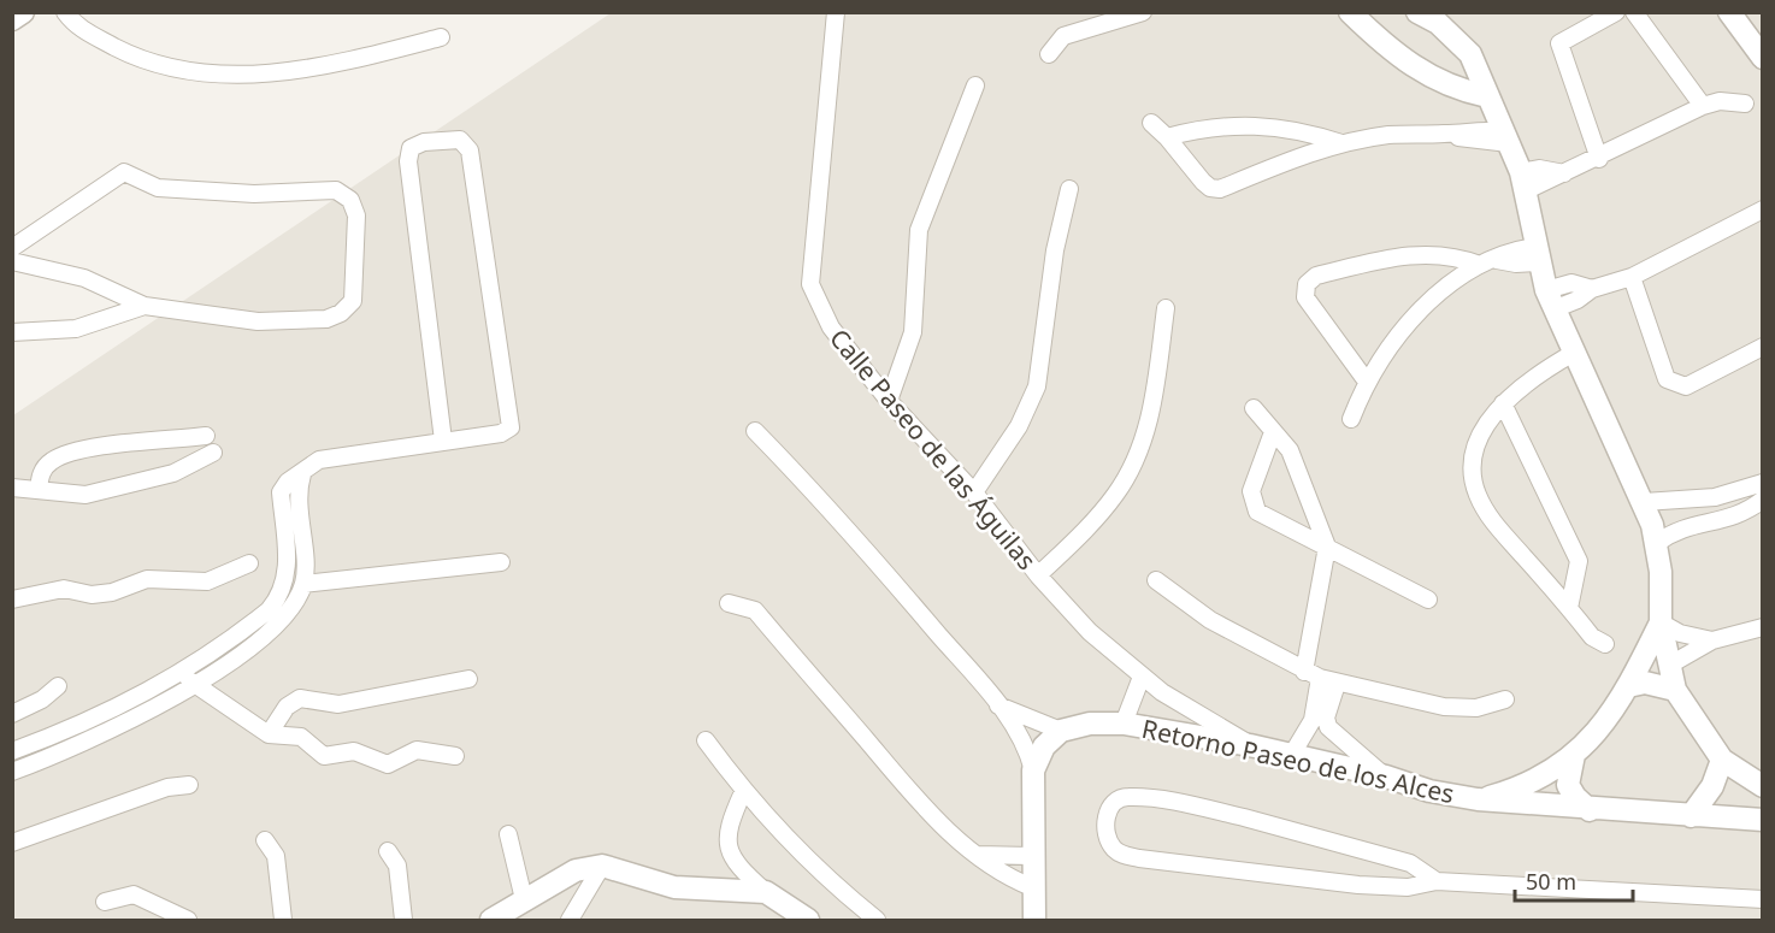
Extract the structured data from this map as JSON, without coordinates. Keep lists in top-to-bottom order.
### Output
{
  "streets": {
    "street": ["Calle Paseo de las Águilas", "Retorno Paseo de los Alces"]
  },
  "crossings": [
    ["Calle Paseo de las Águilas", "Retorno Paseo de los Alces"]
  ],
  "scale_bar": "50 m"
}
